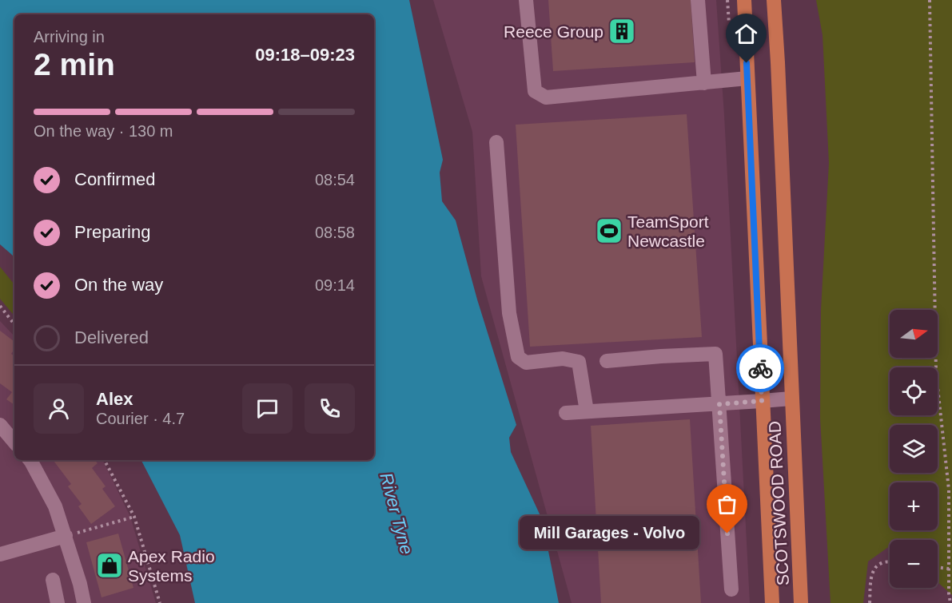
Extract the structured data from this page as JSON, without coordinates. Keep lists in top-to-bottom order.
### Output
{
  "streets": {
    "main road": ["SCOTSWOOD ROAD"]
  },
  "water": ["River Tyne"],
  "places": {
    "building": ["Reece Group"],
    "sports": ["TeamSport Newcastle"],
    "other": ["Mill Garages - Volvo"],
    "shop": ["Apex Radio Systems"]
  },
  "north": "right",
  "page": {
    "heading": ["2 min", "Arriving in", "09:18–09:23"],
    "panel": ["Alex", "Courier · 4.7"],
    "bar": "On the way · 130 m",
    "list": [
      ["Confirmed", "08:54"],
      ["Preparing", "08:58"],
      ["On the way", "09:14"],
      "Delivered"
    ],
    "map_buttons": ["+", "−"],
    "bubble": "Mill Garages - Volvo"
  }
}
